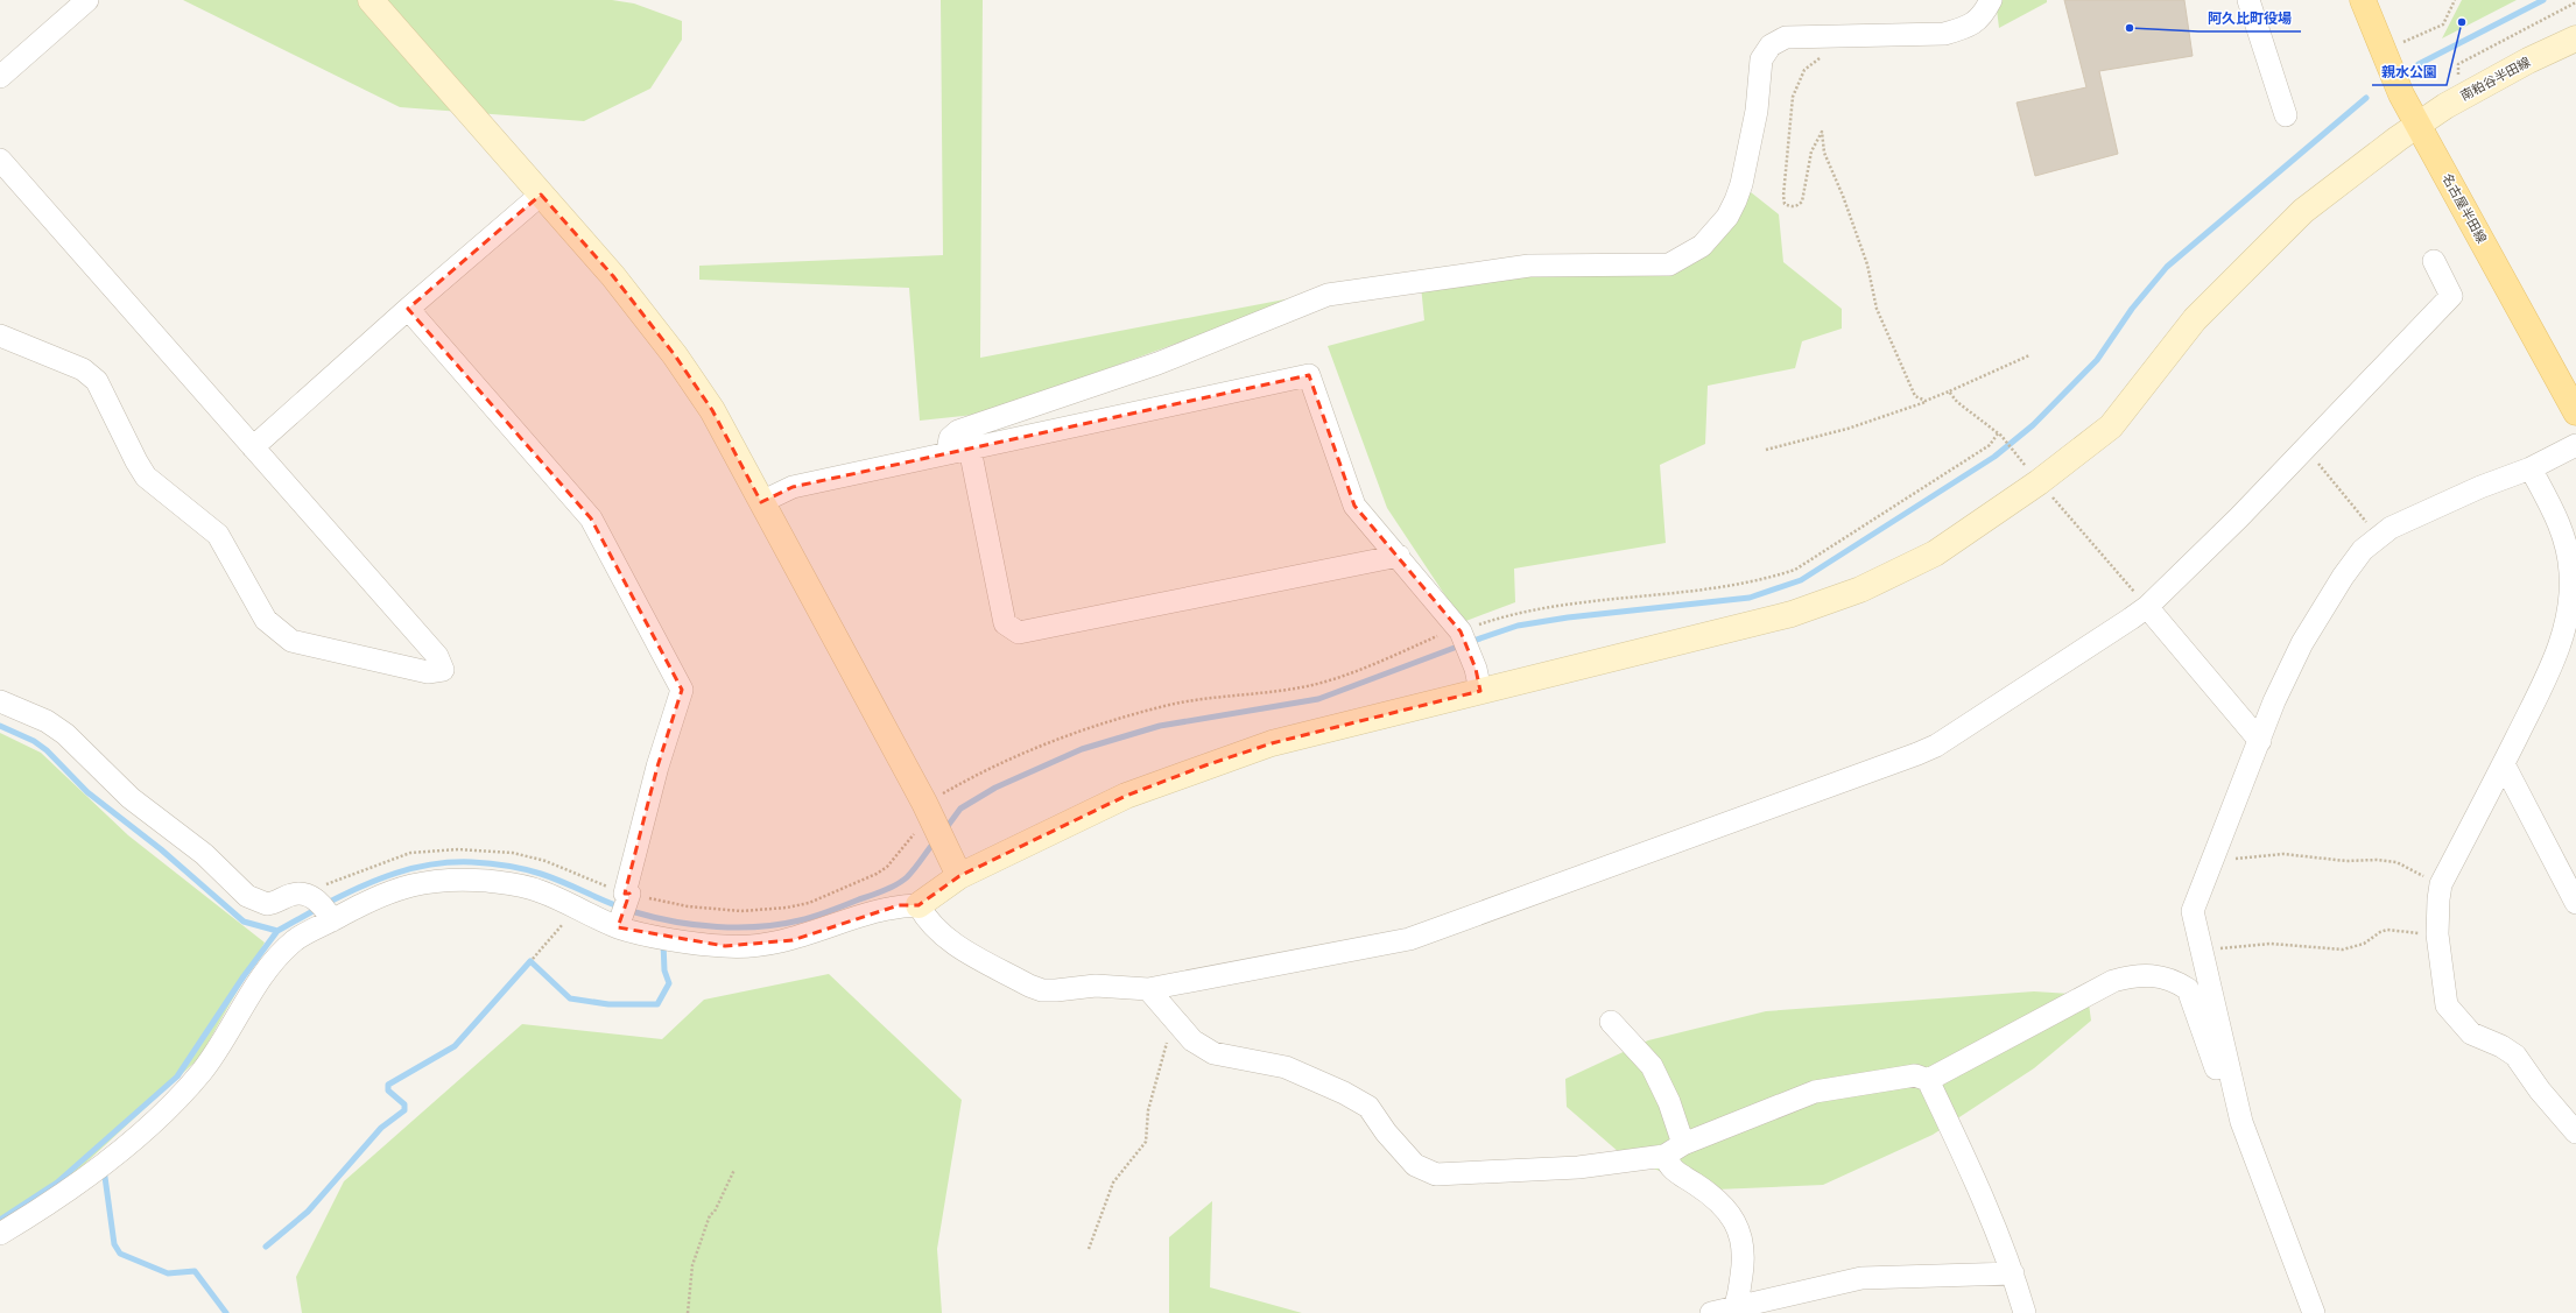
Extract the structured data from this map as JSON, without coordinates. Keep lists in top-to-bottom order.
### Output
{
  "streets": {
    "main road": ["名古屋半田線"],
    "street": ["南粕谷半田線"]
  },
  "crossings": [
    ["南粕谷半田線", "名古屋半田線"]
  ],
  "places": ["親水公園", "阿久比町役場"]
}
